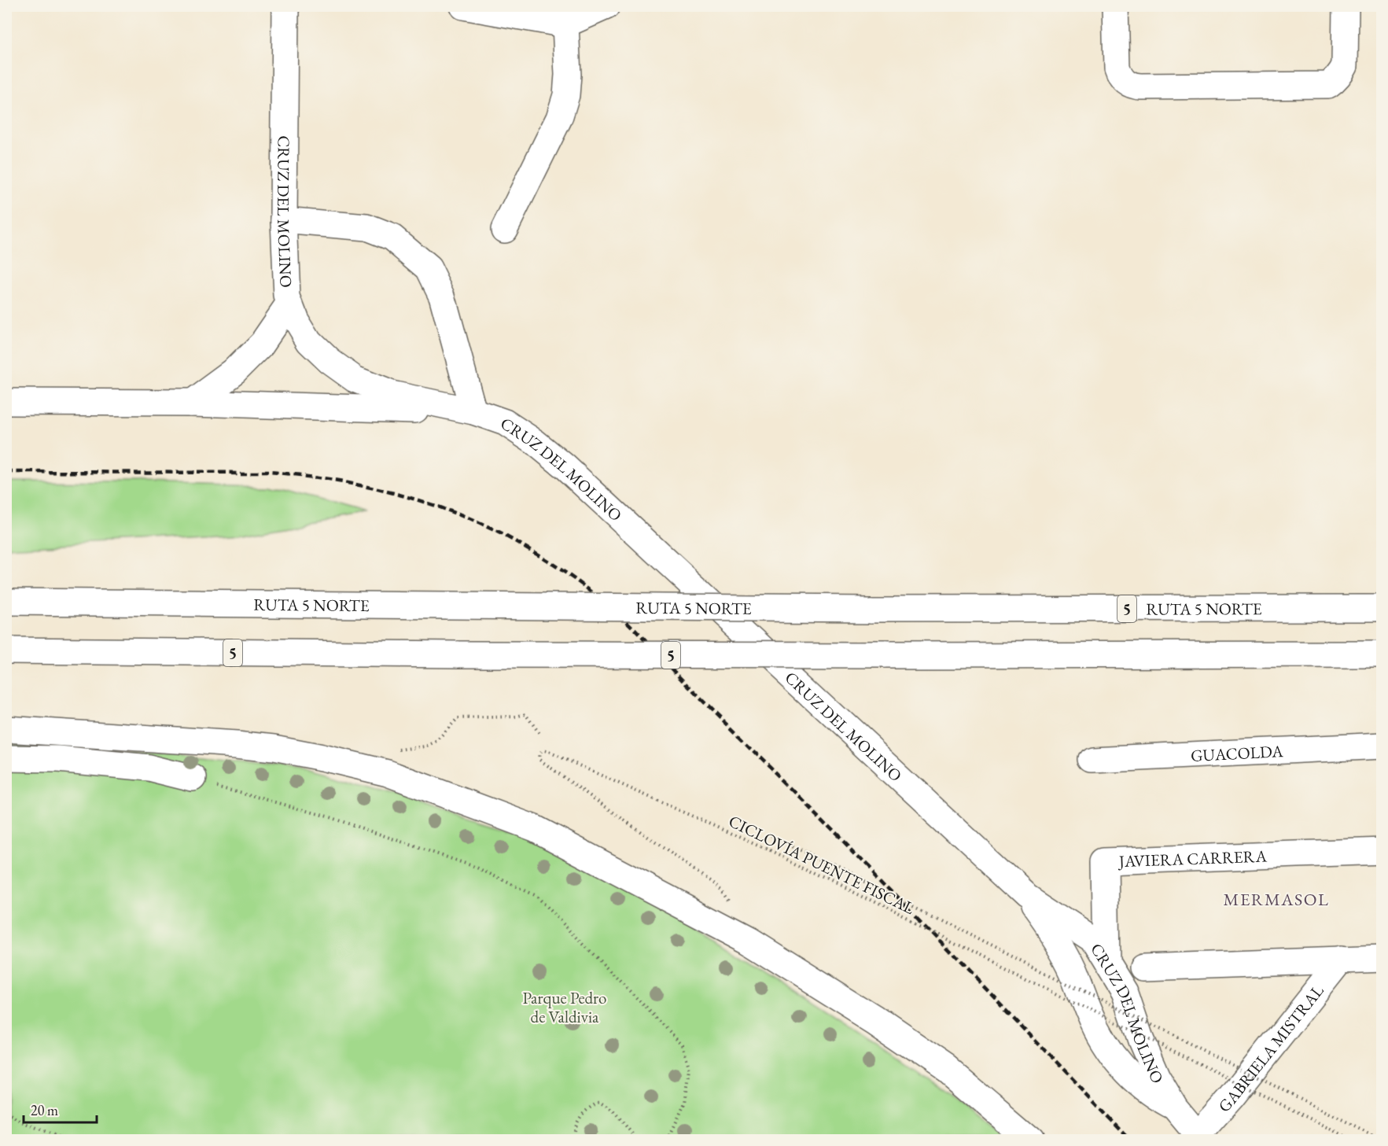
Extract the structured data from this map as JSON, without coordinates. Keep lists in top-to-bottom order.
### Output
{
  "streets": {
    "main road": [
      "CRUZ DEL MOLINO",
      "RUTA 5 NORTE",
      "5",
      "GUACOLDA",
      "JAVIERA CARRERA",
      "GABRIELA MISTRAL"
    ],
    "path": ["CICLOVÍA PUENTE FISCAL"]
  },
  "crossings": [
    ["CRUZ DEL MOLINO", "JAVIERA CARRERA"],
    ["CRUZ DEL MOLINO", "GABRIELA MISTRAL"]
  ],
  "districts": ["MERMASOL"],
  "parks": ["Parque Pedro de Valdivia"],
  "scale_bar": "20 m"
}
